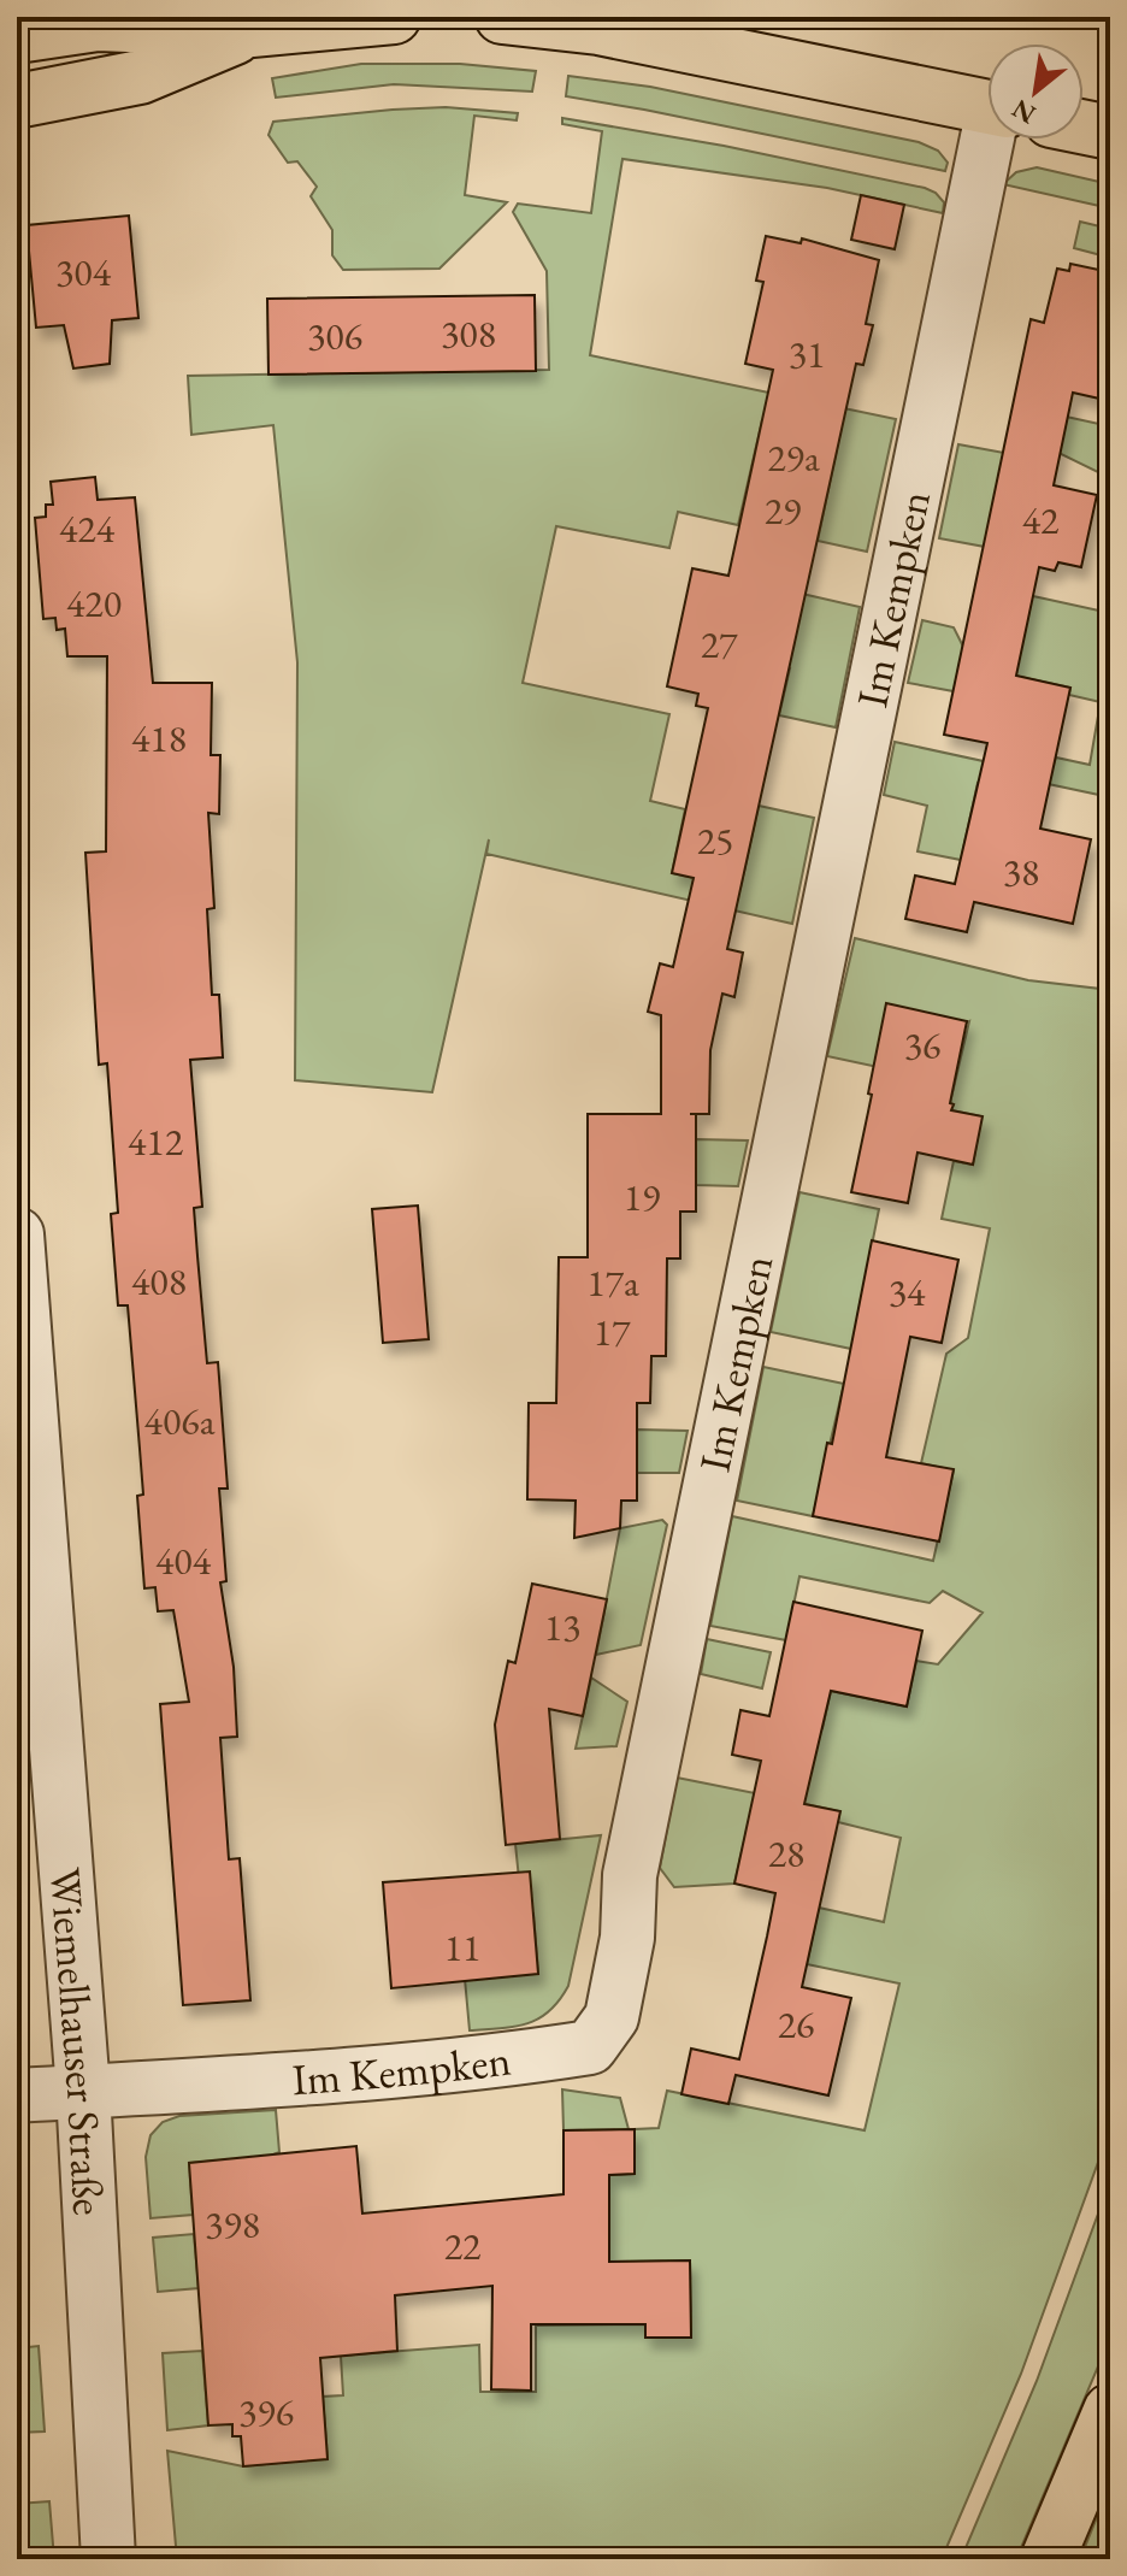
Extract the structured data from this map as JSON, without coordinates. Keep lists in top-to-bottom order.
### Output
{
  "streets": {
    "street": ["Im Kempken", "Wiemelhauser Straße"]
  },
  "crossings": [
    ["Im Kempken", "Wiemelhauser Straße"]
  ],
  "house_numbers": [
    "304",
    "308",
    "306",
    "31",
    "29a",
    "29",
    "42",
    "424",
    "420",
    "27",
    "418",
    "25",
    "38",
    "36",
    "412",
    "19",
    "408",
    "17a",
    "34",
    "17",
    "406a",
    "404",
    "13",
    "28",
    "11",
    "26",
    "398",
    "22",
    "396"
  ],
  "north": "bottom left"
}
